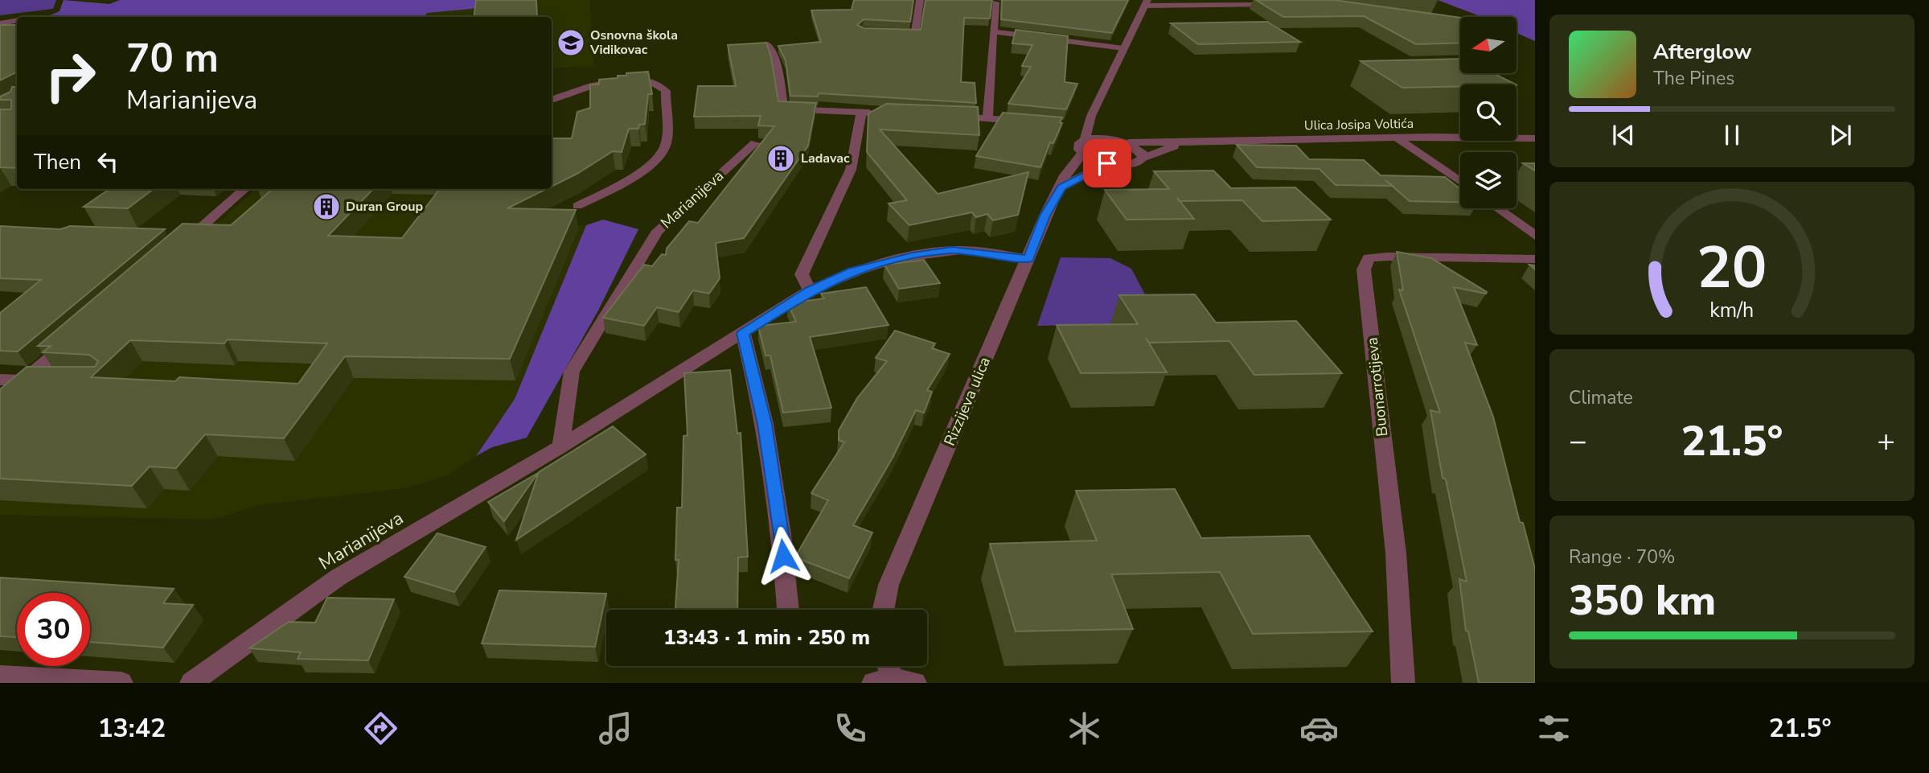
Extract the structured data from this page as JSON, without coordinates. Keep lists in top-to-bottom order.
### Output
{
  "streets": {
    "street": [
      "Ulica Josipa Voltića",
      "Marianijeva",
      "Buonarrotijeva",
      "Rizzijeva ulica"
    ]
  },
  "crossings": [
    ["Marianijeva", "Rizzijeva ulica"]
  ],
  "places": {
    "school or university": ["Osnovna škola Vidikovac"],
    "building": ["Ladavac", "Duran Group"]
  },
  "north": "left",
  "page": {
    "turn": ["70 m", "Marianijeva"],
    "song": ["Afterglow", "The Pines"],
    "then": "Then",
    "tile": [
      "Climate",
      ["Range · 70%", "350 km"]
    ],
    "heat": ["−", "21.5°", "+"],
    "limit": "30",
    "trip": "13:43 · 1 min · 250 m",
    "tabs": ["13:42", "21.5°"],
    "gauge": ["20", "km/h"]
  }
}
